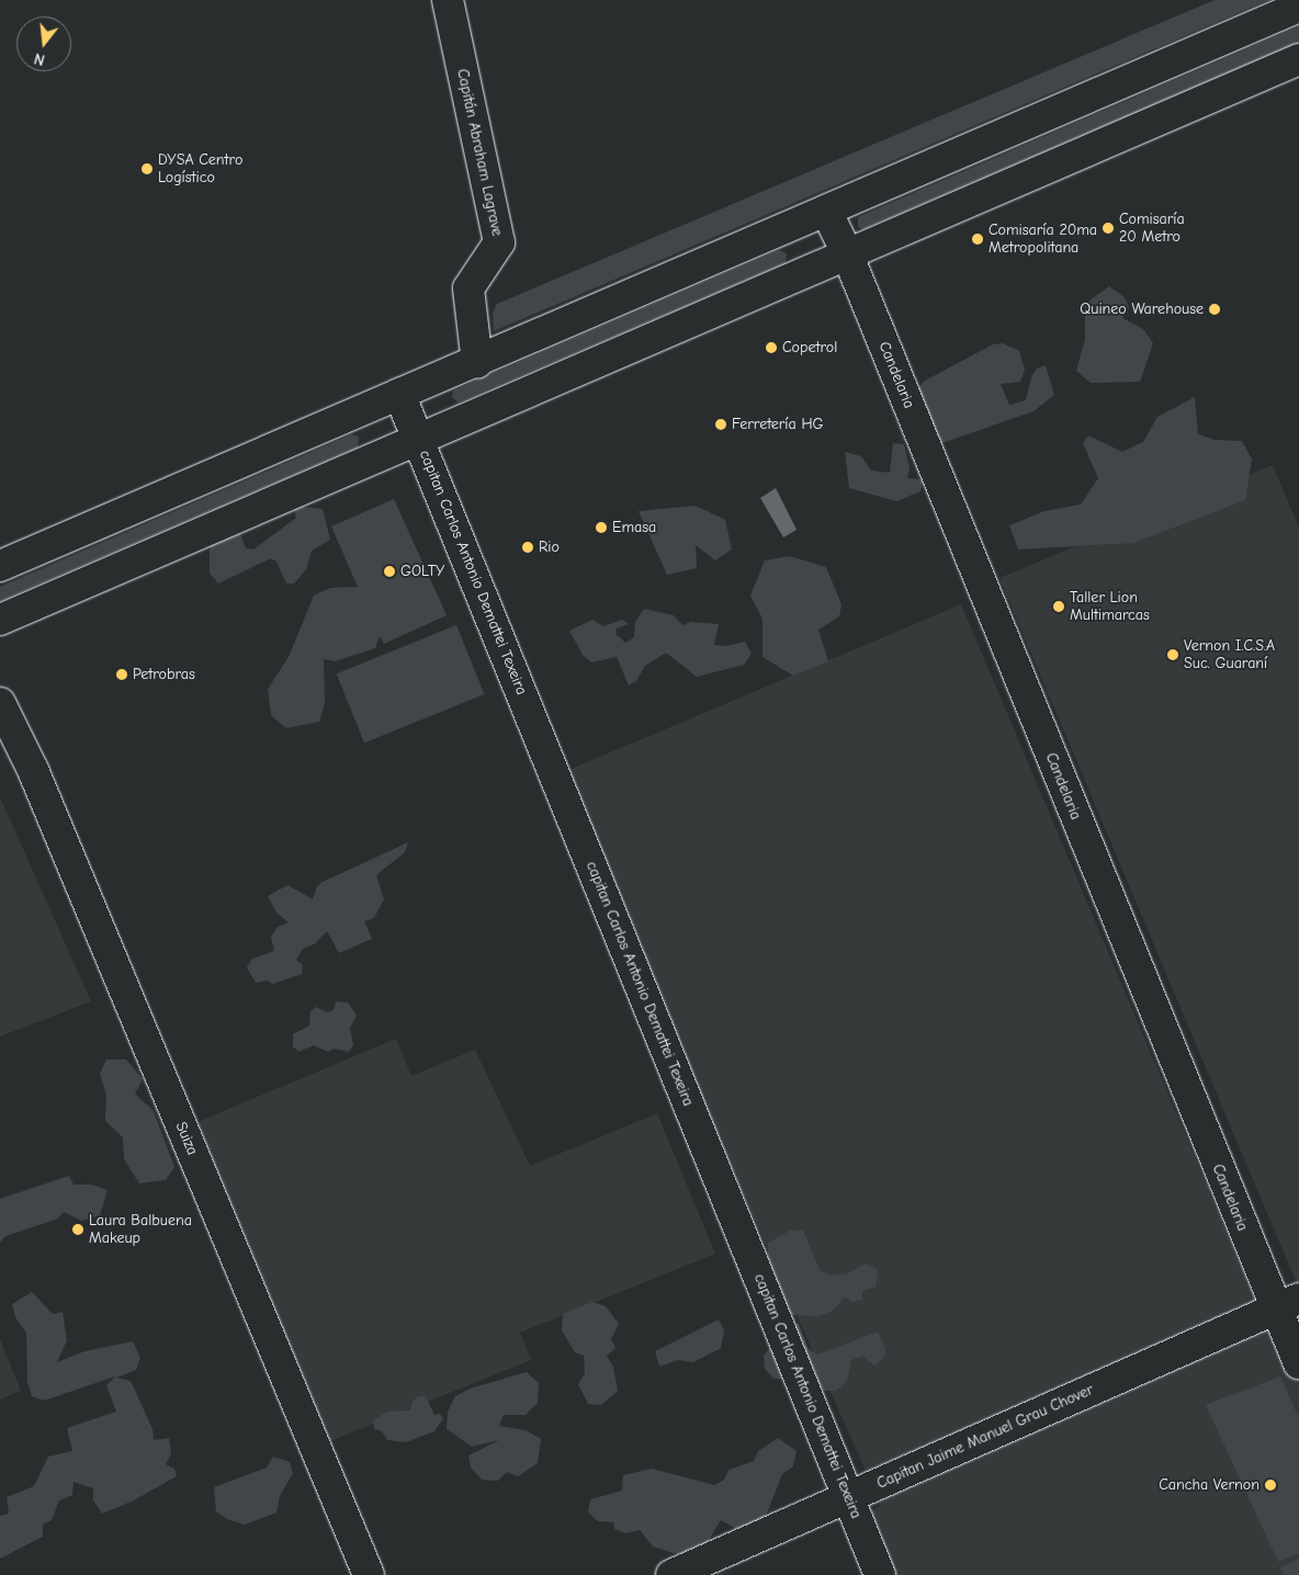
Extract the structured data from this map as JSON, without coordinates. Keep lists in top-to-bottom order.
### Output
{
  "streets": {
    "main road": [
      "Capitán Abraham Lagrave",
      "Candelaria",
      "capitan Carlos Antonio Demattei Texeira",
      "Suiza",
      "Capitan Jaime Manuel Grau Chover"
    ]
  },
  "crossings": [
    ["Candelaria", "Capitan Jaime Manuel Grau Chover"],
    ["capitan Carlos Antonio Demattei Texeira", "Capitan Jaime Manuel Grau Chover"]
  ],
  "places": [
    "DYSA Centro Logístico",
    "Comisaría 20 Metro",
    "Comisaría 20ma Metropolitana",
    "Quineo Warehouse",
    "Copetrol",
    "Ferretería HG",
    "Emasa",
    "Rio",
    "GOLTY",
    "Taller Lion Multimarcas",
    "Vernon I.C.S.A Suc. Guaraní",
    "Petrobras",
    "Laura Balbuena Makeup",
    "Cancha Vernon"
  ],
  "north": "bottom"
}
